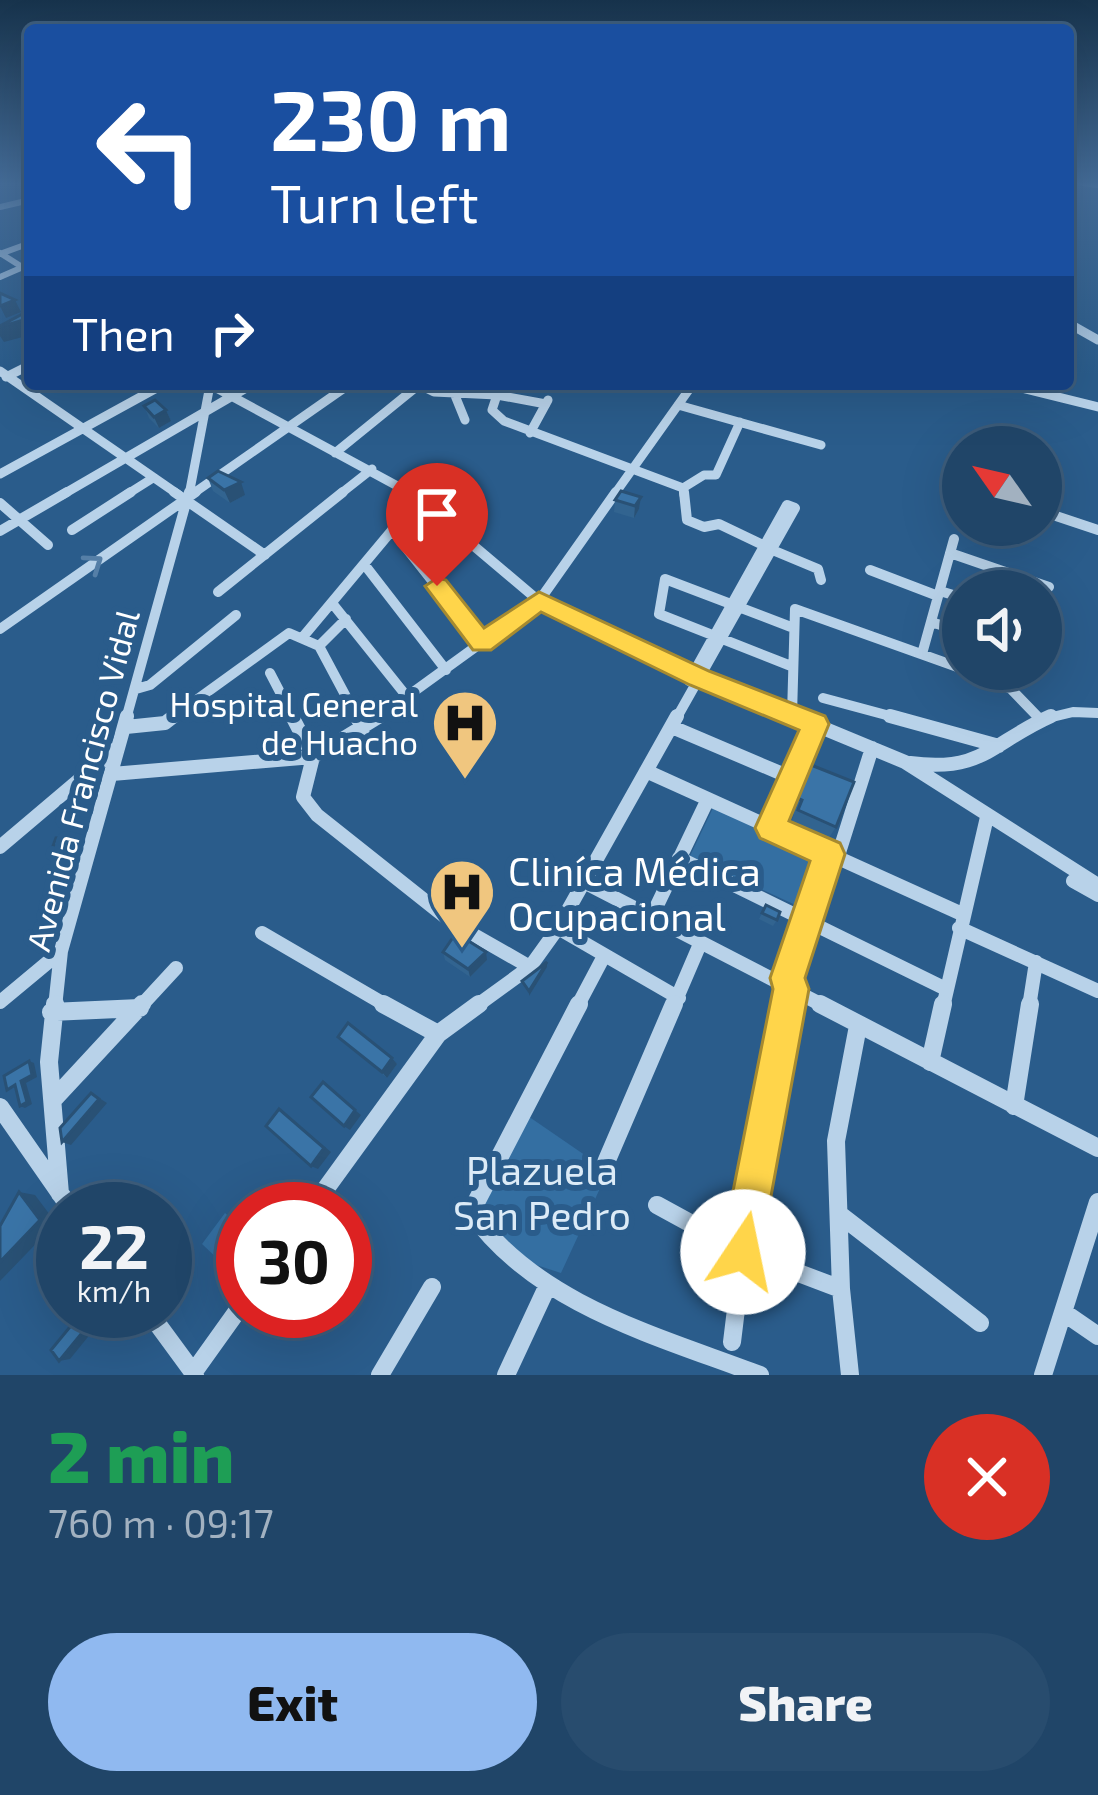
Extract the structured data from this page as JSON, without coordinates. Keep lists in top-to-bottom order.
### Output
{
  "streets": {
    "street": ["Avenida Francisco Vidal"]
  },
  "parks": ["Plazuela San Pedro"],
  "places": {
    "hospital": ["Hospital General de Huacho", "Cliníca Médica Ocupacional"]
  },
  "north": "top left",
  "page": {
    "turn": ["230 m", "Turn left"],
    "then": "Then",
    "speed": "22 km/h",
    "limit": "30",
    "heading": ["2 min", "760 m · 09:17"],
    "buttons": ["Exit", "Share"]
  }
}
